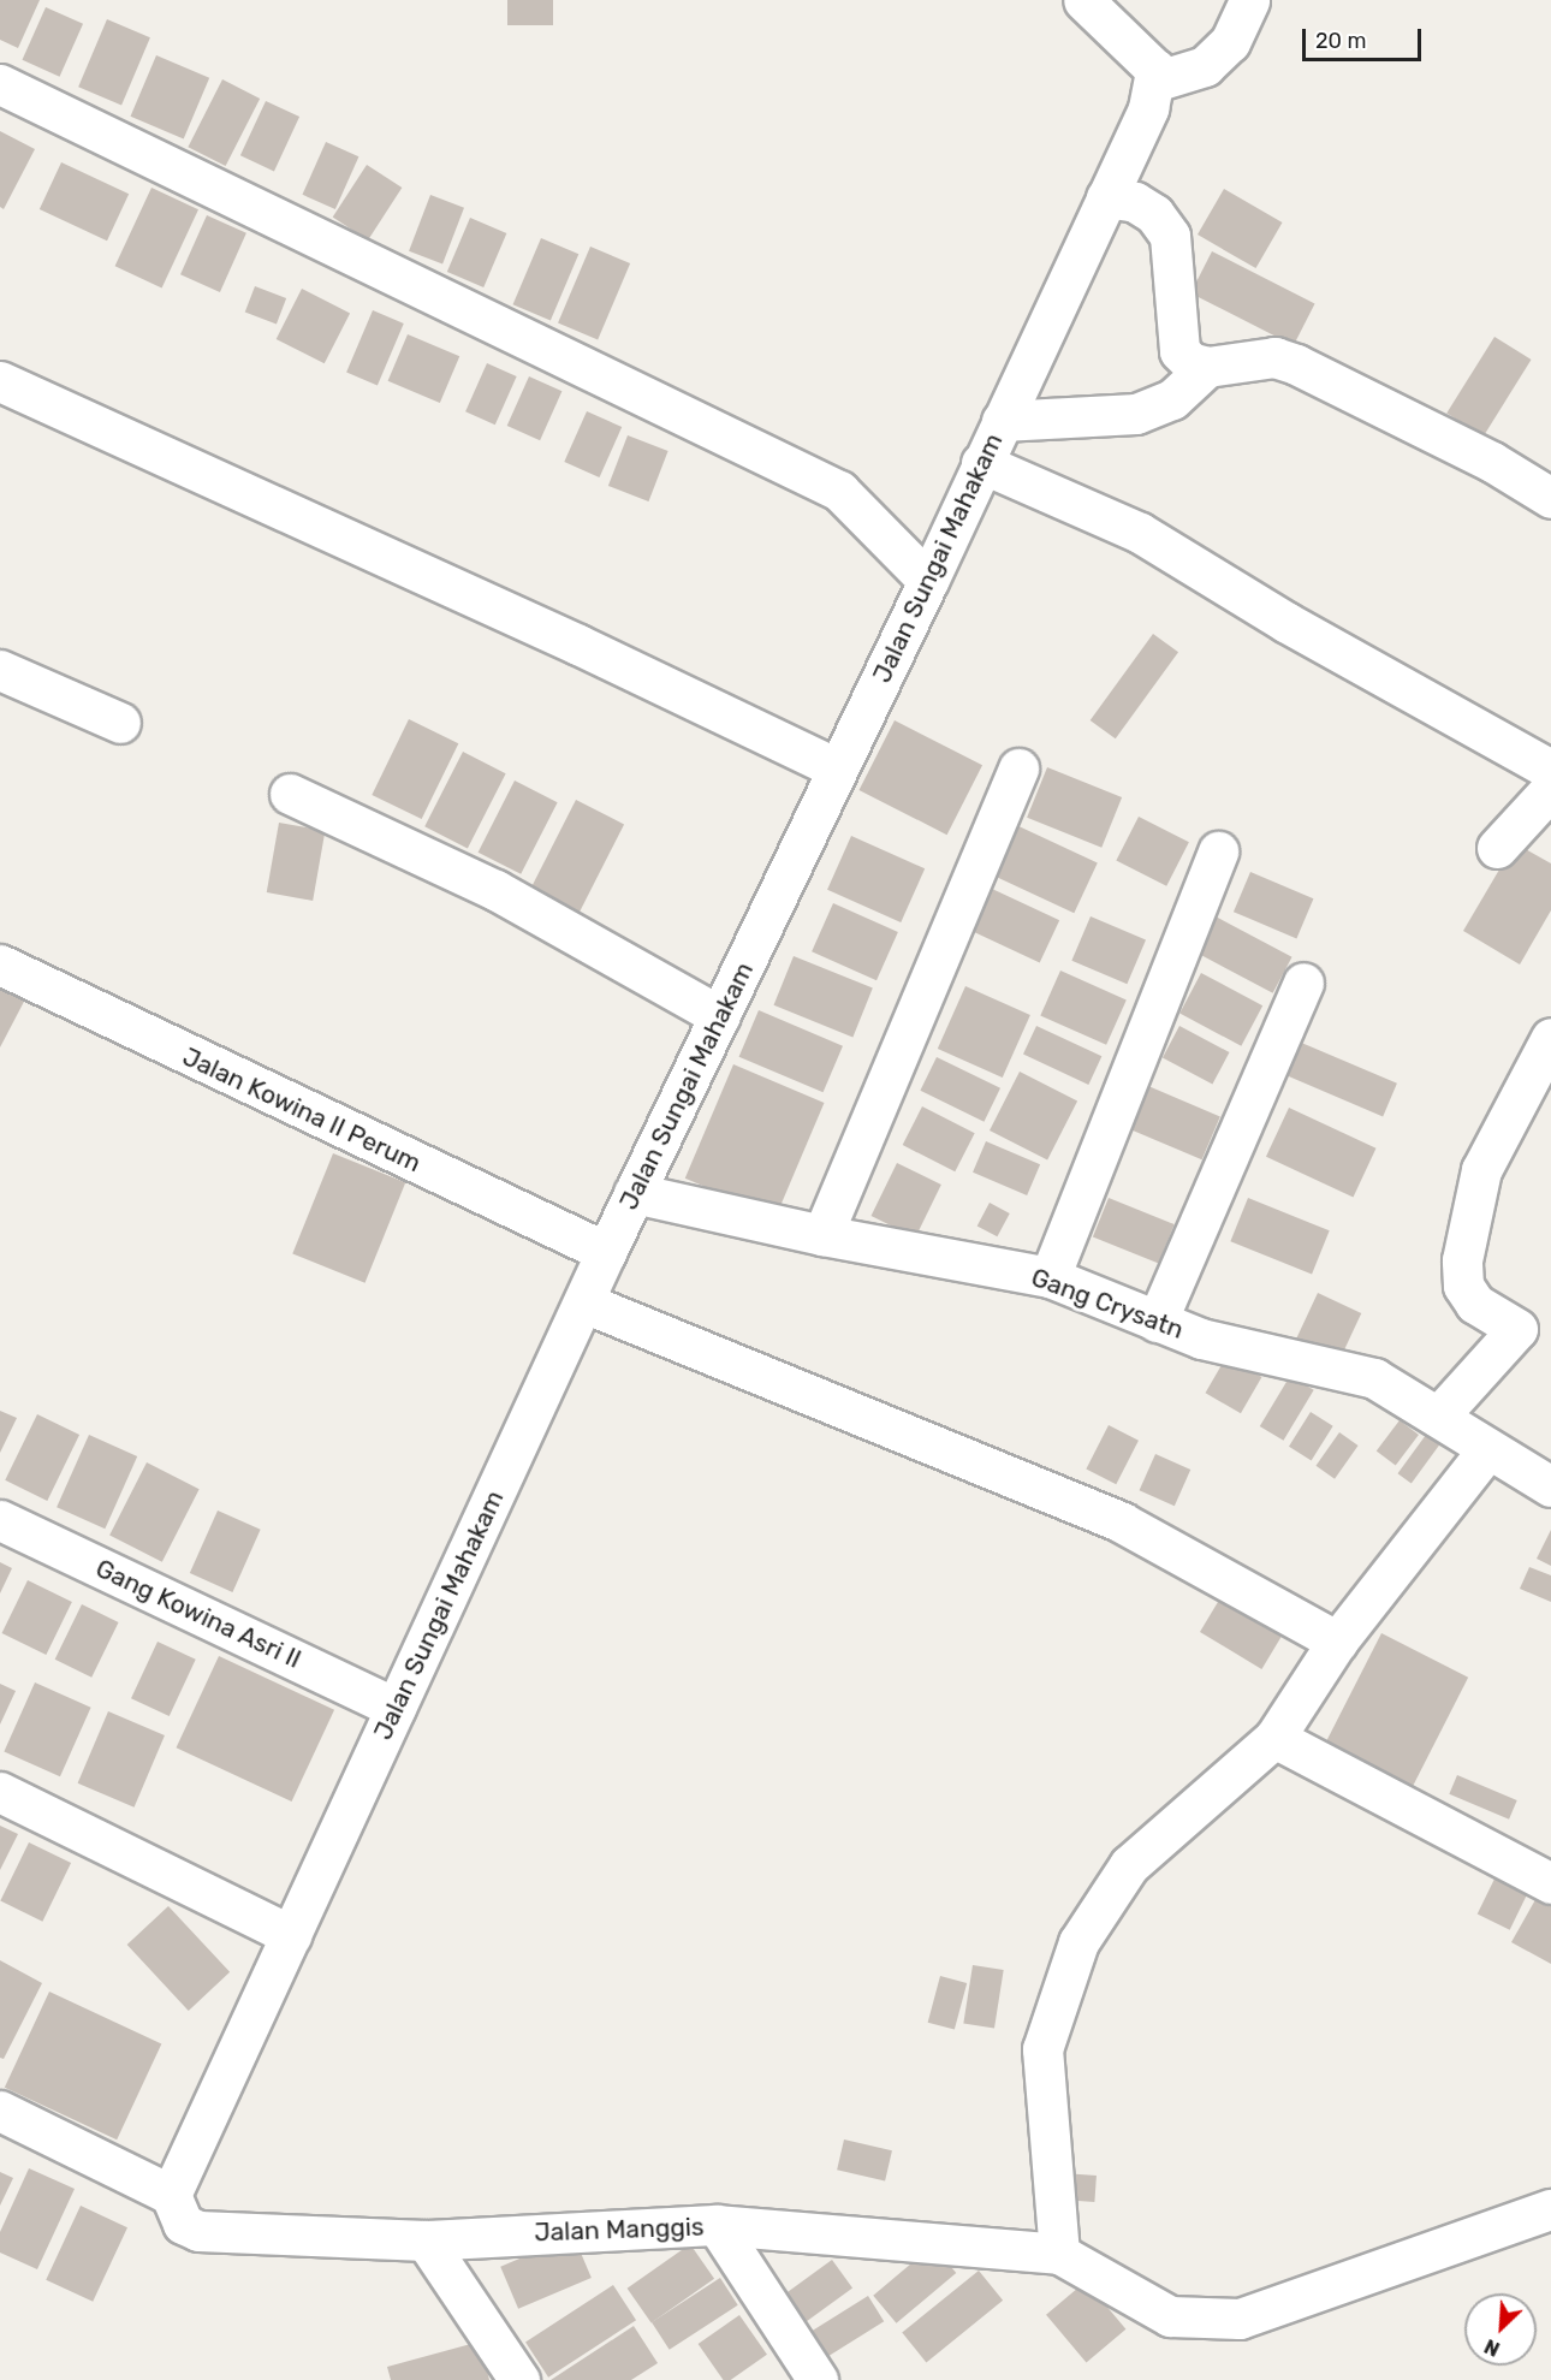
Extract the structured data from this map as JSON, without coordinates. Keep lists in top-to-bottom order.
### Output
{
  "streets": {
    "street": [
      "Jalan Sungai Mahakam",
      "Jalan Kowina II Perum",
      "Gang Crysatn",
      "Gang Kowina Asri II",
      "Jalan Manggis"
    ]
  },
  "crossings": [
    ["Jalan Sungai Mahakam", "Jalan Kowina II Perum"],
    ["Jalan Sungai Mahakam", "Gang Crysatn"],
    ["Jalan Sungai Mahakam", "Gang Kowina Asri II"],
    ["Jalan Sungai Mahakam", "Jalan Manggis"]
  ],
  "scale_bar": "20 m",
  "north": "bottom left"
}
